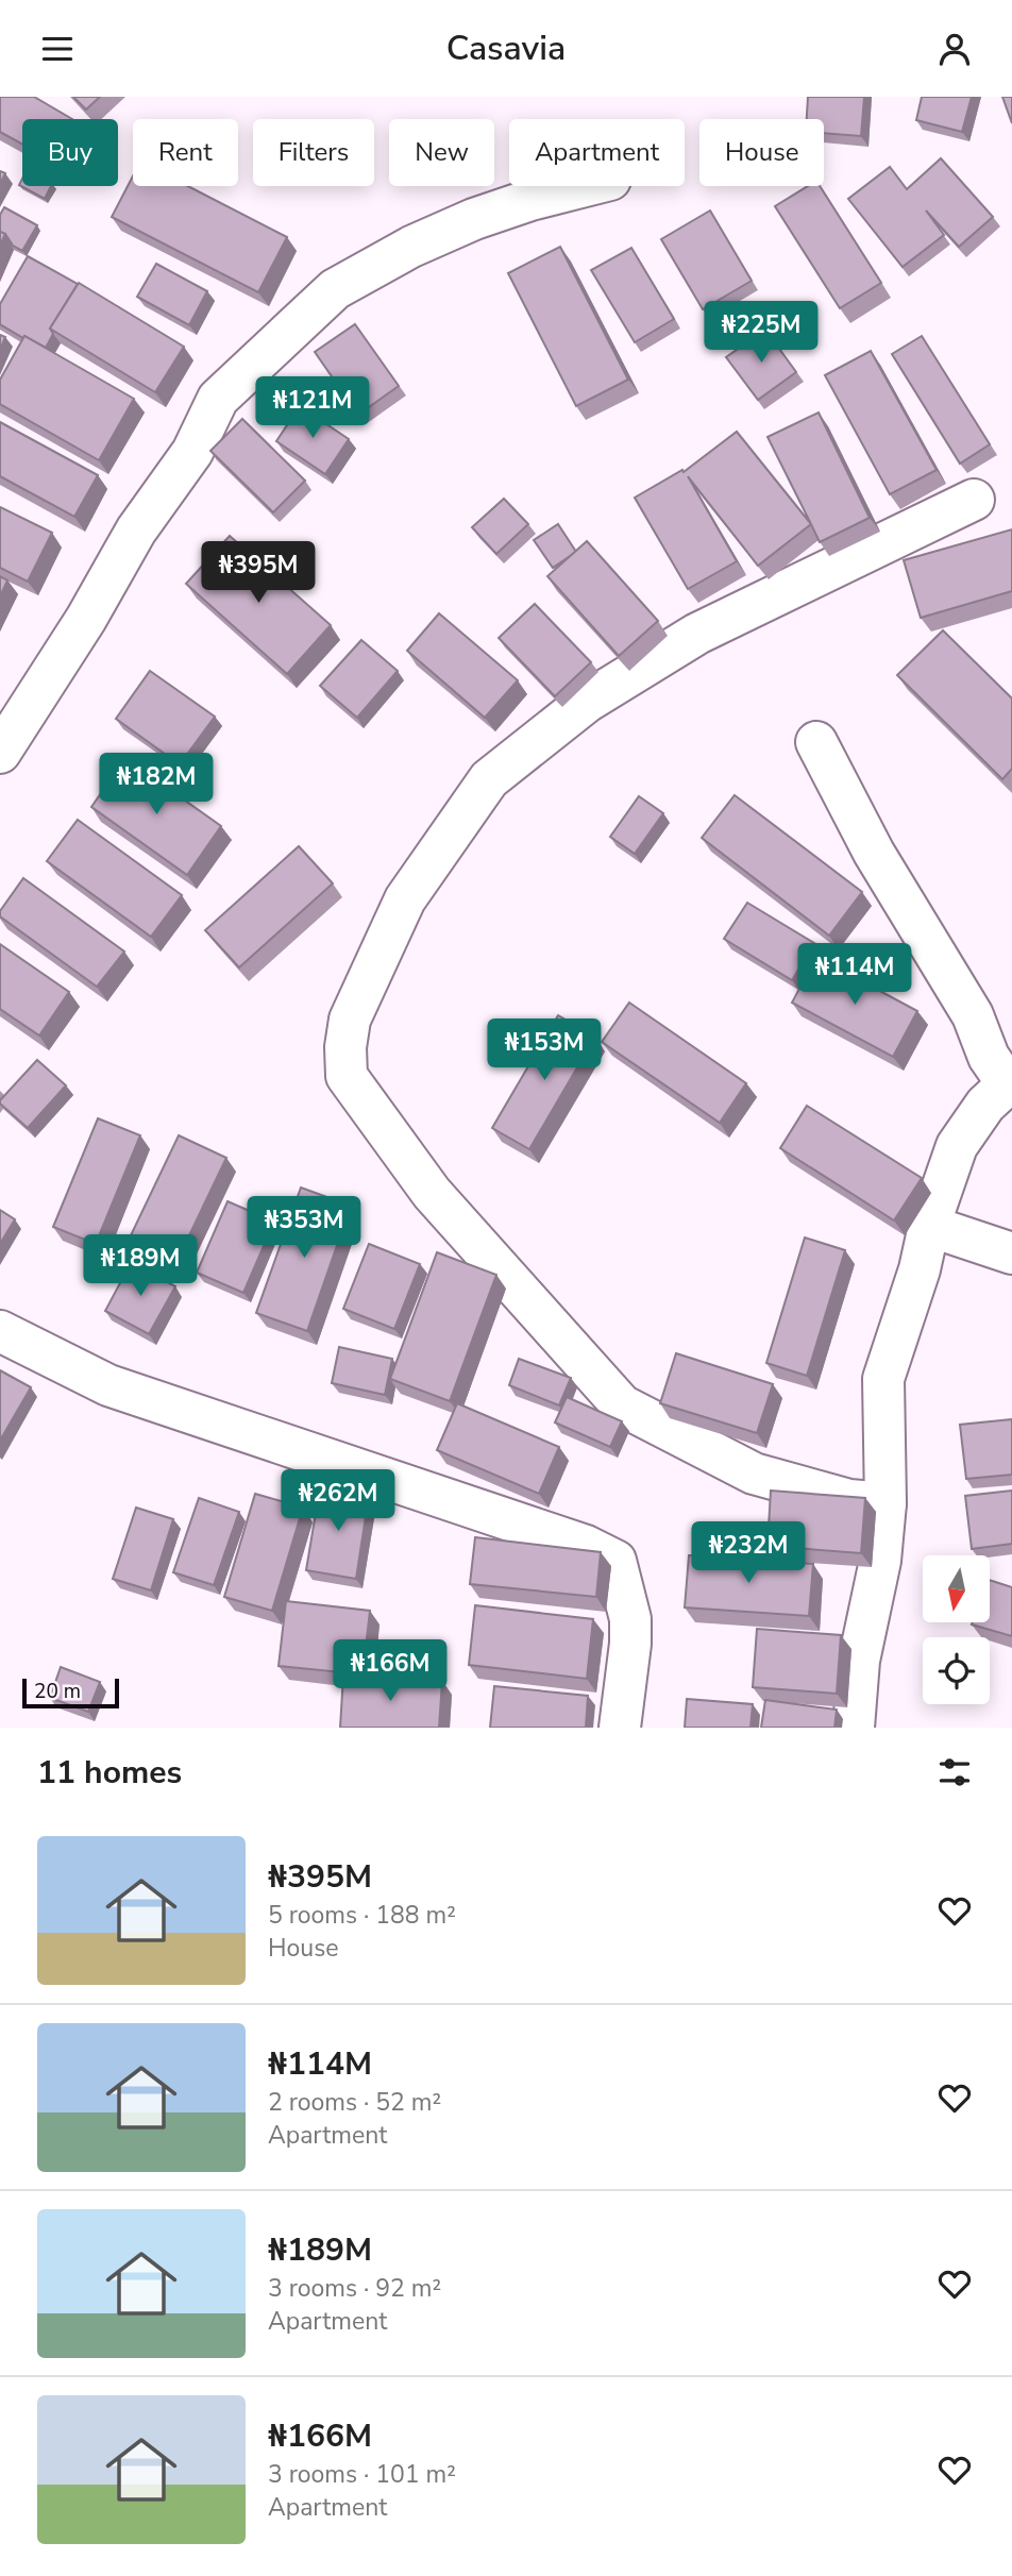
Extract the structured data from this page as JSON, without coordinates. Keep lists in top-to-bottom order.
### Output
{
  "scale_bar": "20 m",
  "north": "bottom",
  "page": {
    "header": "Casavia",
    "chip": [
      "Buy",
      "Rent",
      "Filters",
      "New",
      "Apartment",
      "House"
    ],
    "price": [
      "₦225M",
      "₦121M",
      "₦395M",
      "₦182M",
      "₦114M",
      "₦153M",
      "₦353M",
      "₦189M",
      "₦262M",
      "₦232M",
      "₦166M"
    ],
    "scale": "20 m",
    "heading": "11 homes",
    "list": [
      {
        "name": "₦395M",
        "note": "5 rooms · 188 m² · House"
      },
      {
        "name": "₦114M",
        "note": "2 rooms · 52 m² · Apartment"
      },
      {
        "name": "₦189M",
        "note": "3 rooms · 92 m² · Apartment"
      },
      {
        "name": "₦166M",
        "note": "3 rooms · 101 m² · Apartment"
      }
    ]
  }
}
